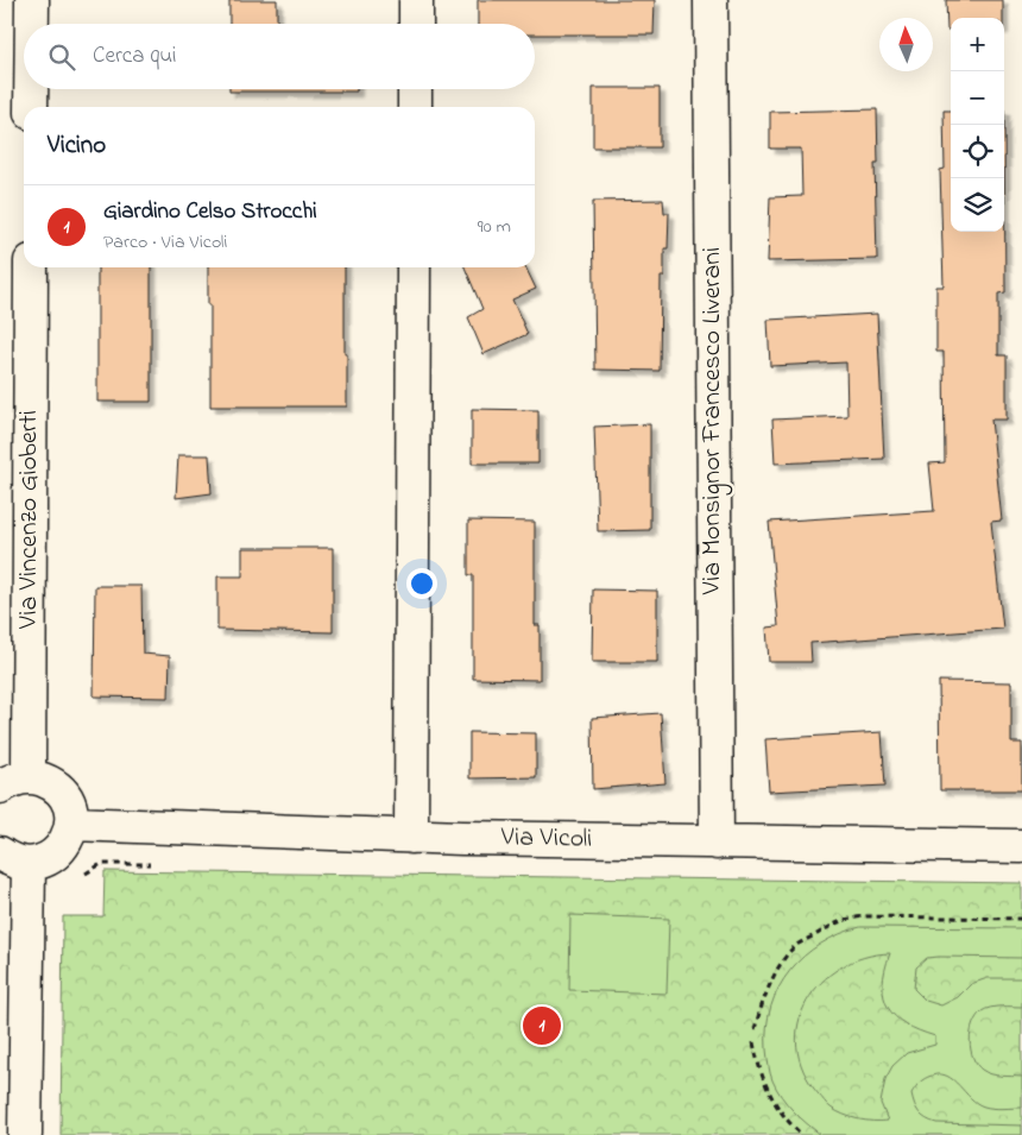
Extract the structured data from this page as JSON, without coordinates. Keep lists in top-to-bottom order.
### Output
{
  "streets": {
    "street": ["Via Monsignor Francesco Liverani", "Via Vincenzo Gioberti", "Via Vicoli"]
  },
  "crossings": [
    ["Via Monsignor Francesco Liverani", "Via Vicoli"]
  ],
  "north": "top",
  "page": {
    "map_buttons": ["+", "−"],
    "search": "Cerca qui",
    "heading": "Vicino",
    "list": [
      {
        "mark": "1",
        "name": "Giardino Celso Strocchi",
        "note": "Parco · Via Vicoli",
        "value": "90 m"
      }
    ],
    "pins": "1"
  }
}
